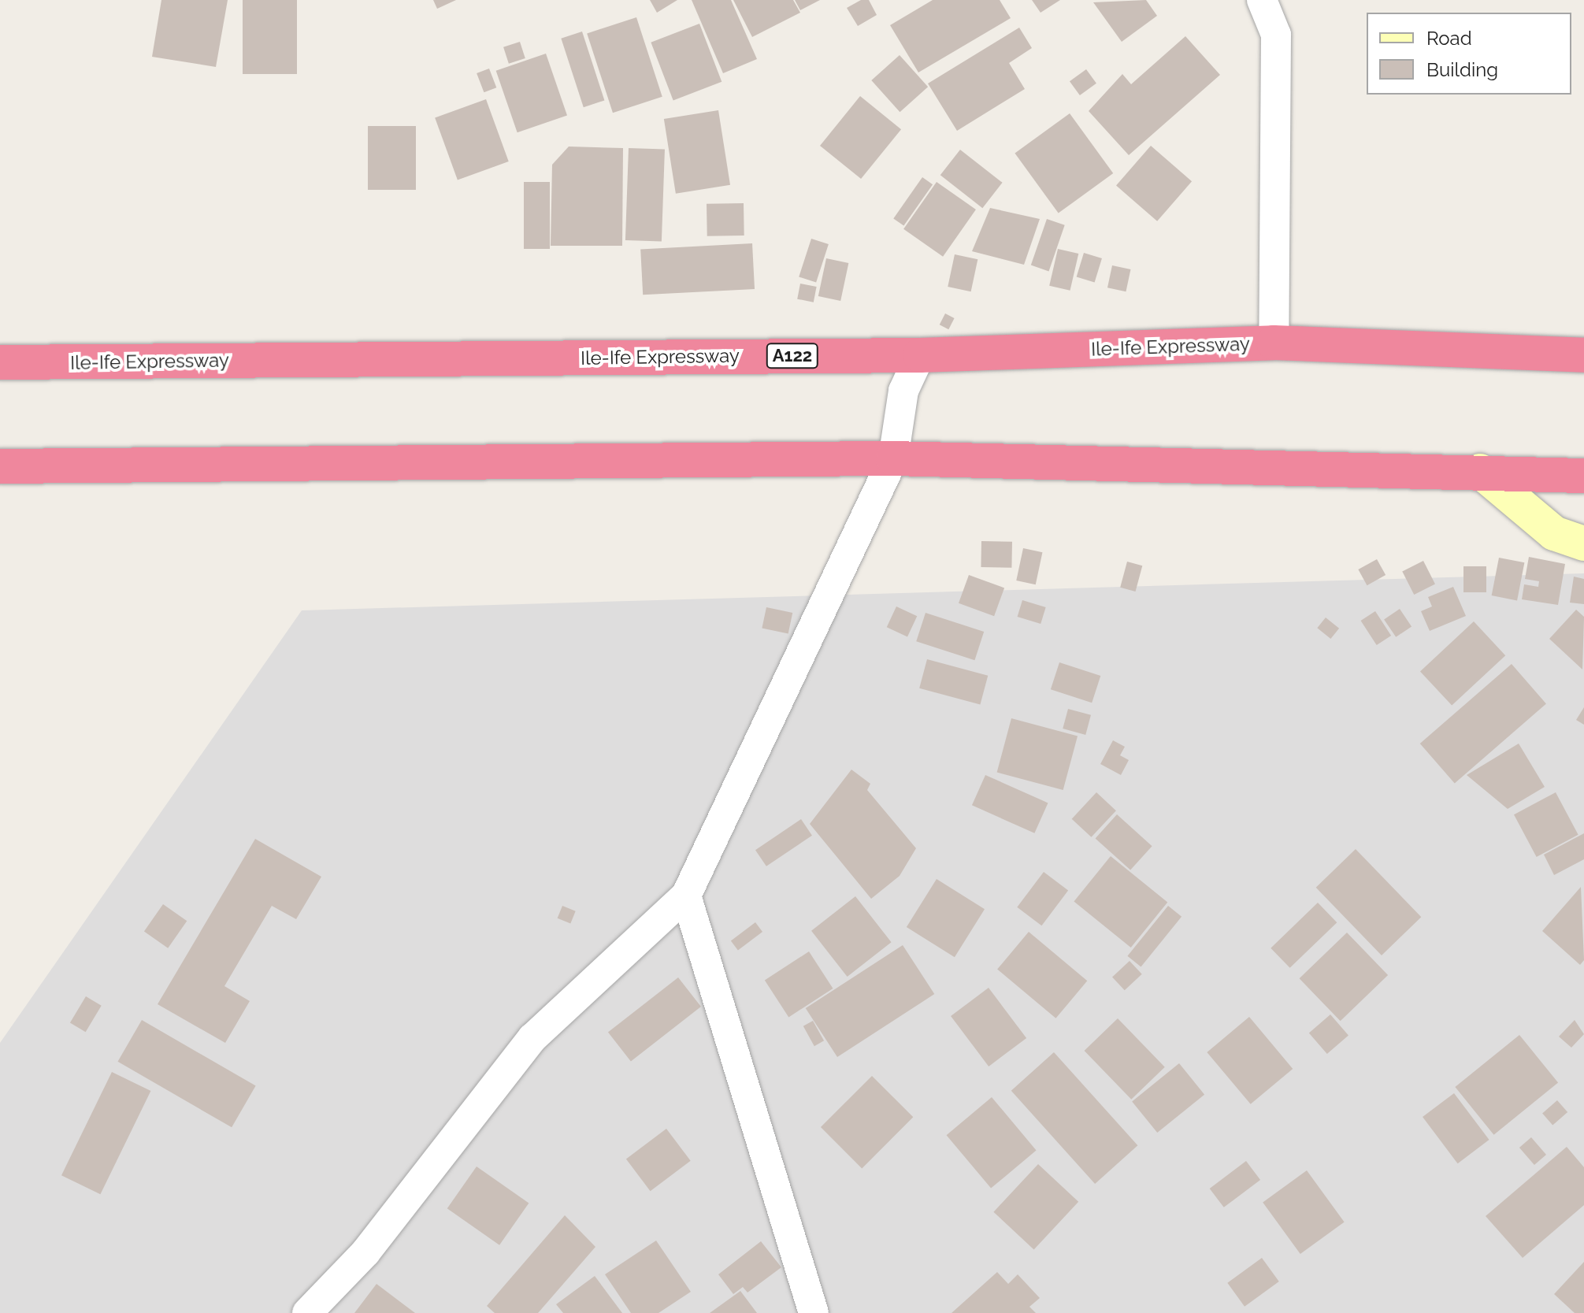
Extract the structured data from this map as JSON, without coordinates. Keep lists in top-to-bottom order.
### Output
{
  "streets": {
    "highway": ["Ile-Ife Expressway", "A122"]
  },
  "legend": ["Road", "Building"]
}
